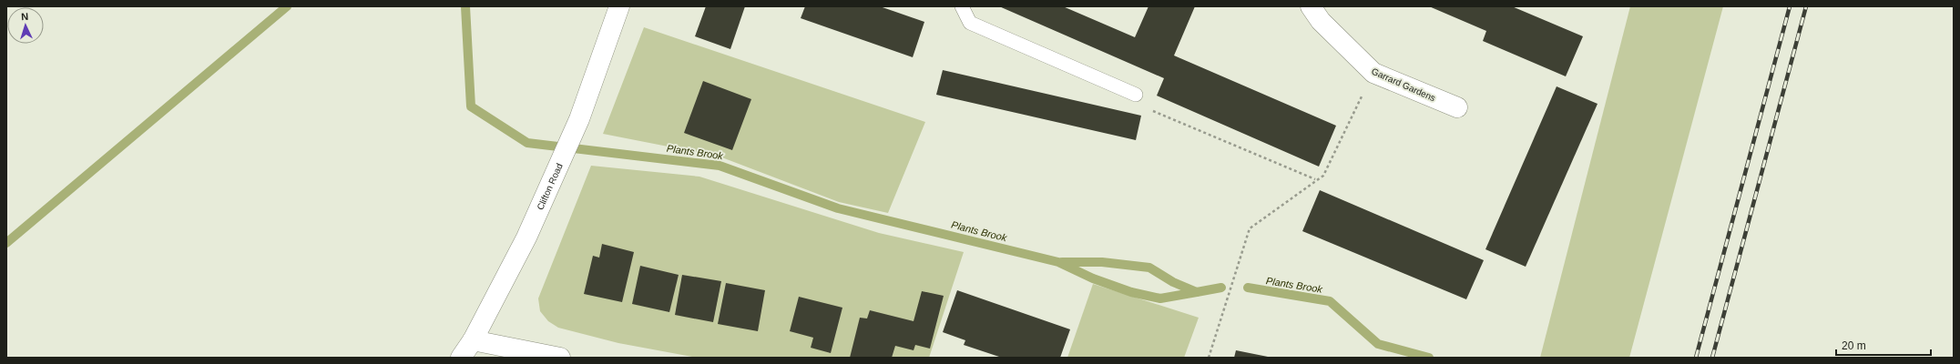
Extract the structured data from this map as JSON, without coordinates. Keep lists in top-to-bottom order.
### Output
{
  "streets": {
    "street": ["Garrard Gardens", "Clifton Road"]
  },
  "water": ["Plants Brook"],
  "scale_bar": "20 m",
  "north": "top"
}
